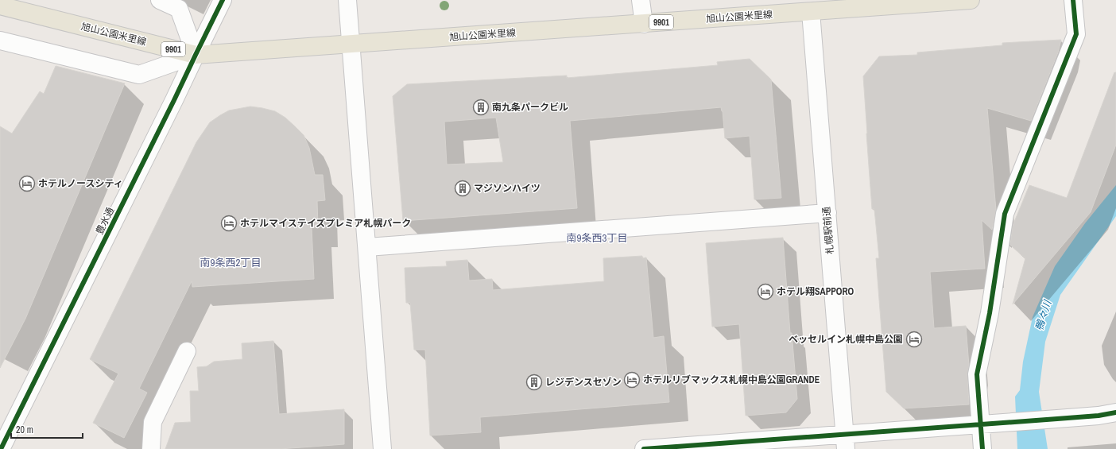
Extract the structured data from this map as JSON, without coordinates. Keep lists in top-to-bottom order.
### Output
{
  "streets": {
    "main road": ["旭山公園米里線", "9901"],
    "street": ["豊水通", "札幌駅前通"]
  },
  "crossings": [
    ["旭山公園米里線", "豊水通"],
    ["旭山公園米里線", "札幌駅前通"]
  ],
  "districts": ["南9条西3丁目", "南9条西2丁目"],
  "water": ["鴨々川"],
  "places": {
    "building": ["南九条パークビル", "マジソンハイツ", "レジデンスセゾン"],
    "hotel": [
      "ホテルノースシティ",
      "ホテルマイステイズプレミア札幌パーク",
      "ホテル翔SAPPORO",
      "ベッセルイン札幌中島公園",
      "ホテルリブマックス札幌中島公園GRANDE"
    ]
  },
  "scale_bar": "20 m"
}
